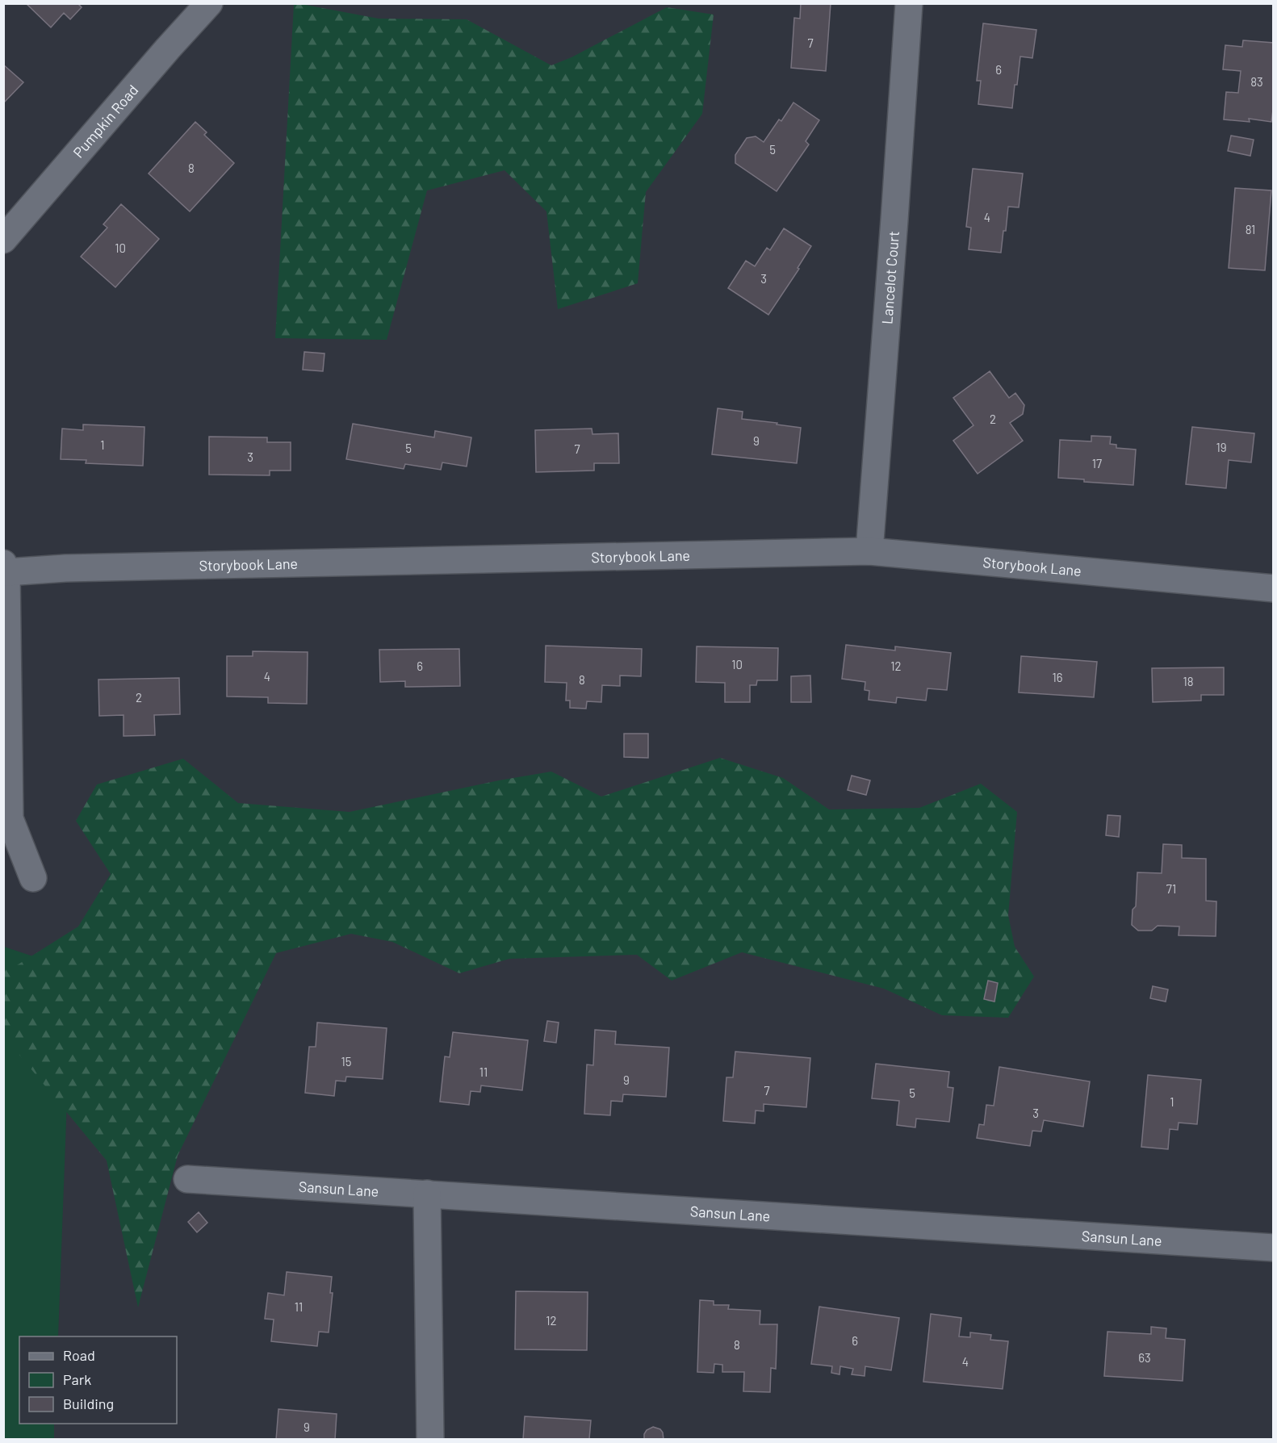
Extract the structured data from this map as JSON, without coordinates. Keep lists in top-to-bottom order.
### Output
{
  "streets": {
    "street": [
      "Pumpkin Road",
      "Lancelot Court",
      "Storybook Lane",
      "Sansun Lane"
    ]
  },
  "crossings": [
    ["Lancelot Court", "Storybook Lane"]
  ],
  "house_numbers": [
    "7",
    "6",
    "83",
    "5",
    "8",
    "4",
    "81",
    "10",
    "3",
    "2",
    "9",
    "1",
    "19",
    "5",
    "7",
    "3",
    "17",
    "10",
    "6",
    "12",
    "4",
    "16",
    "8",
    "18",
    "2",
    "71",
    "15",
    "11",
    "9",
    "7",
    "5",
    "1",
    "3",
    "11",
    "12",
    "6",
    "8",
    "63",
    "4",
    "9"
  ],
  "legend": ["Road", "Park", "Building"]
}
